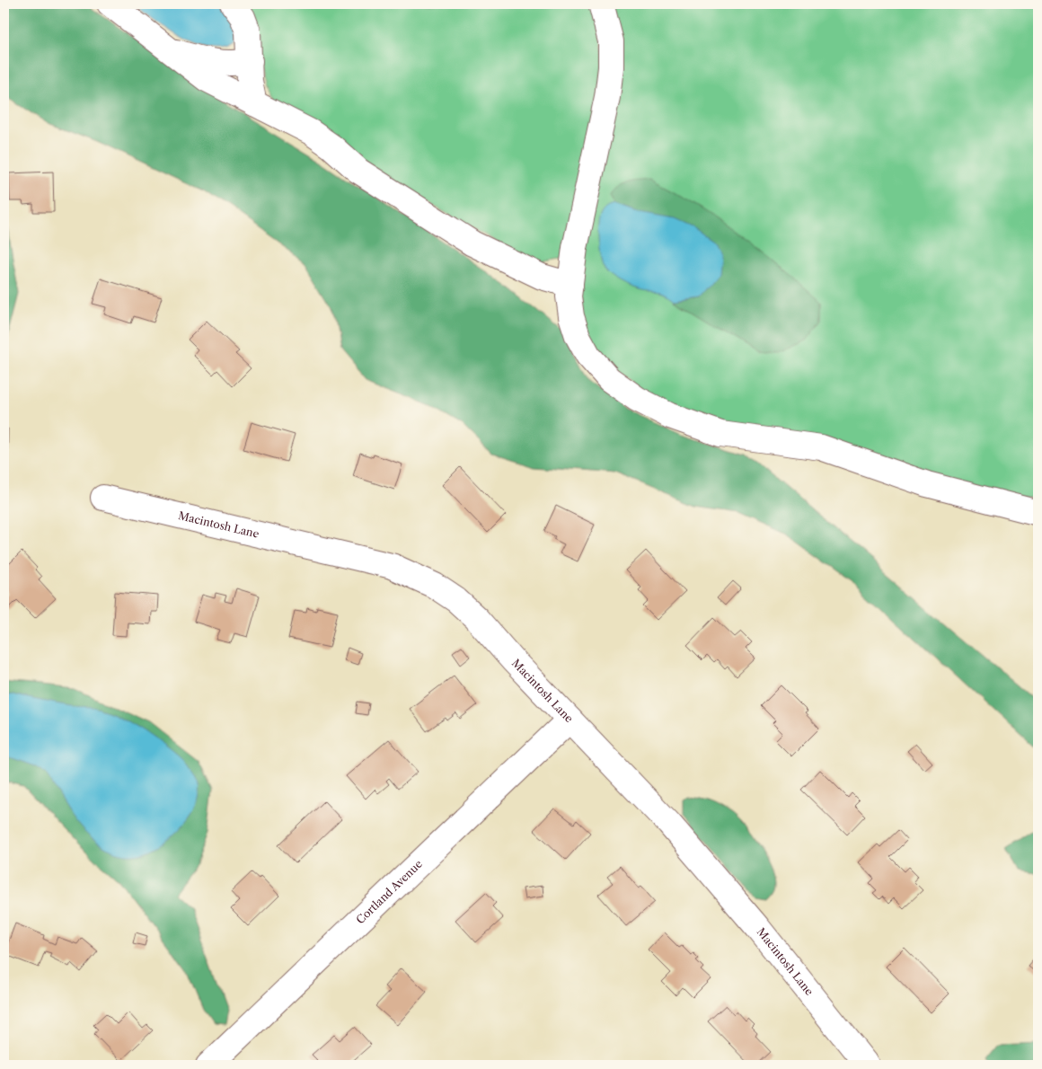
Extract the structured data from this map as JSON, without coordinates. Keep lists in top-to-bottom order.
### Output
{
  "streets": {
    "street": ["Macintosh Lane", "Cortland Avenue"]
  },
  "crossings": [
    ["Macintosh Lane", "Cortland Avenue"]
  ]
}
